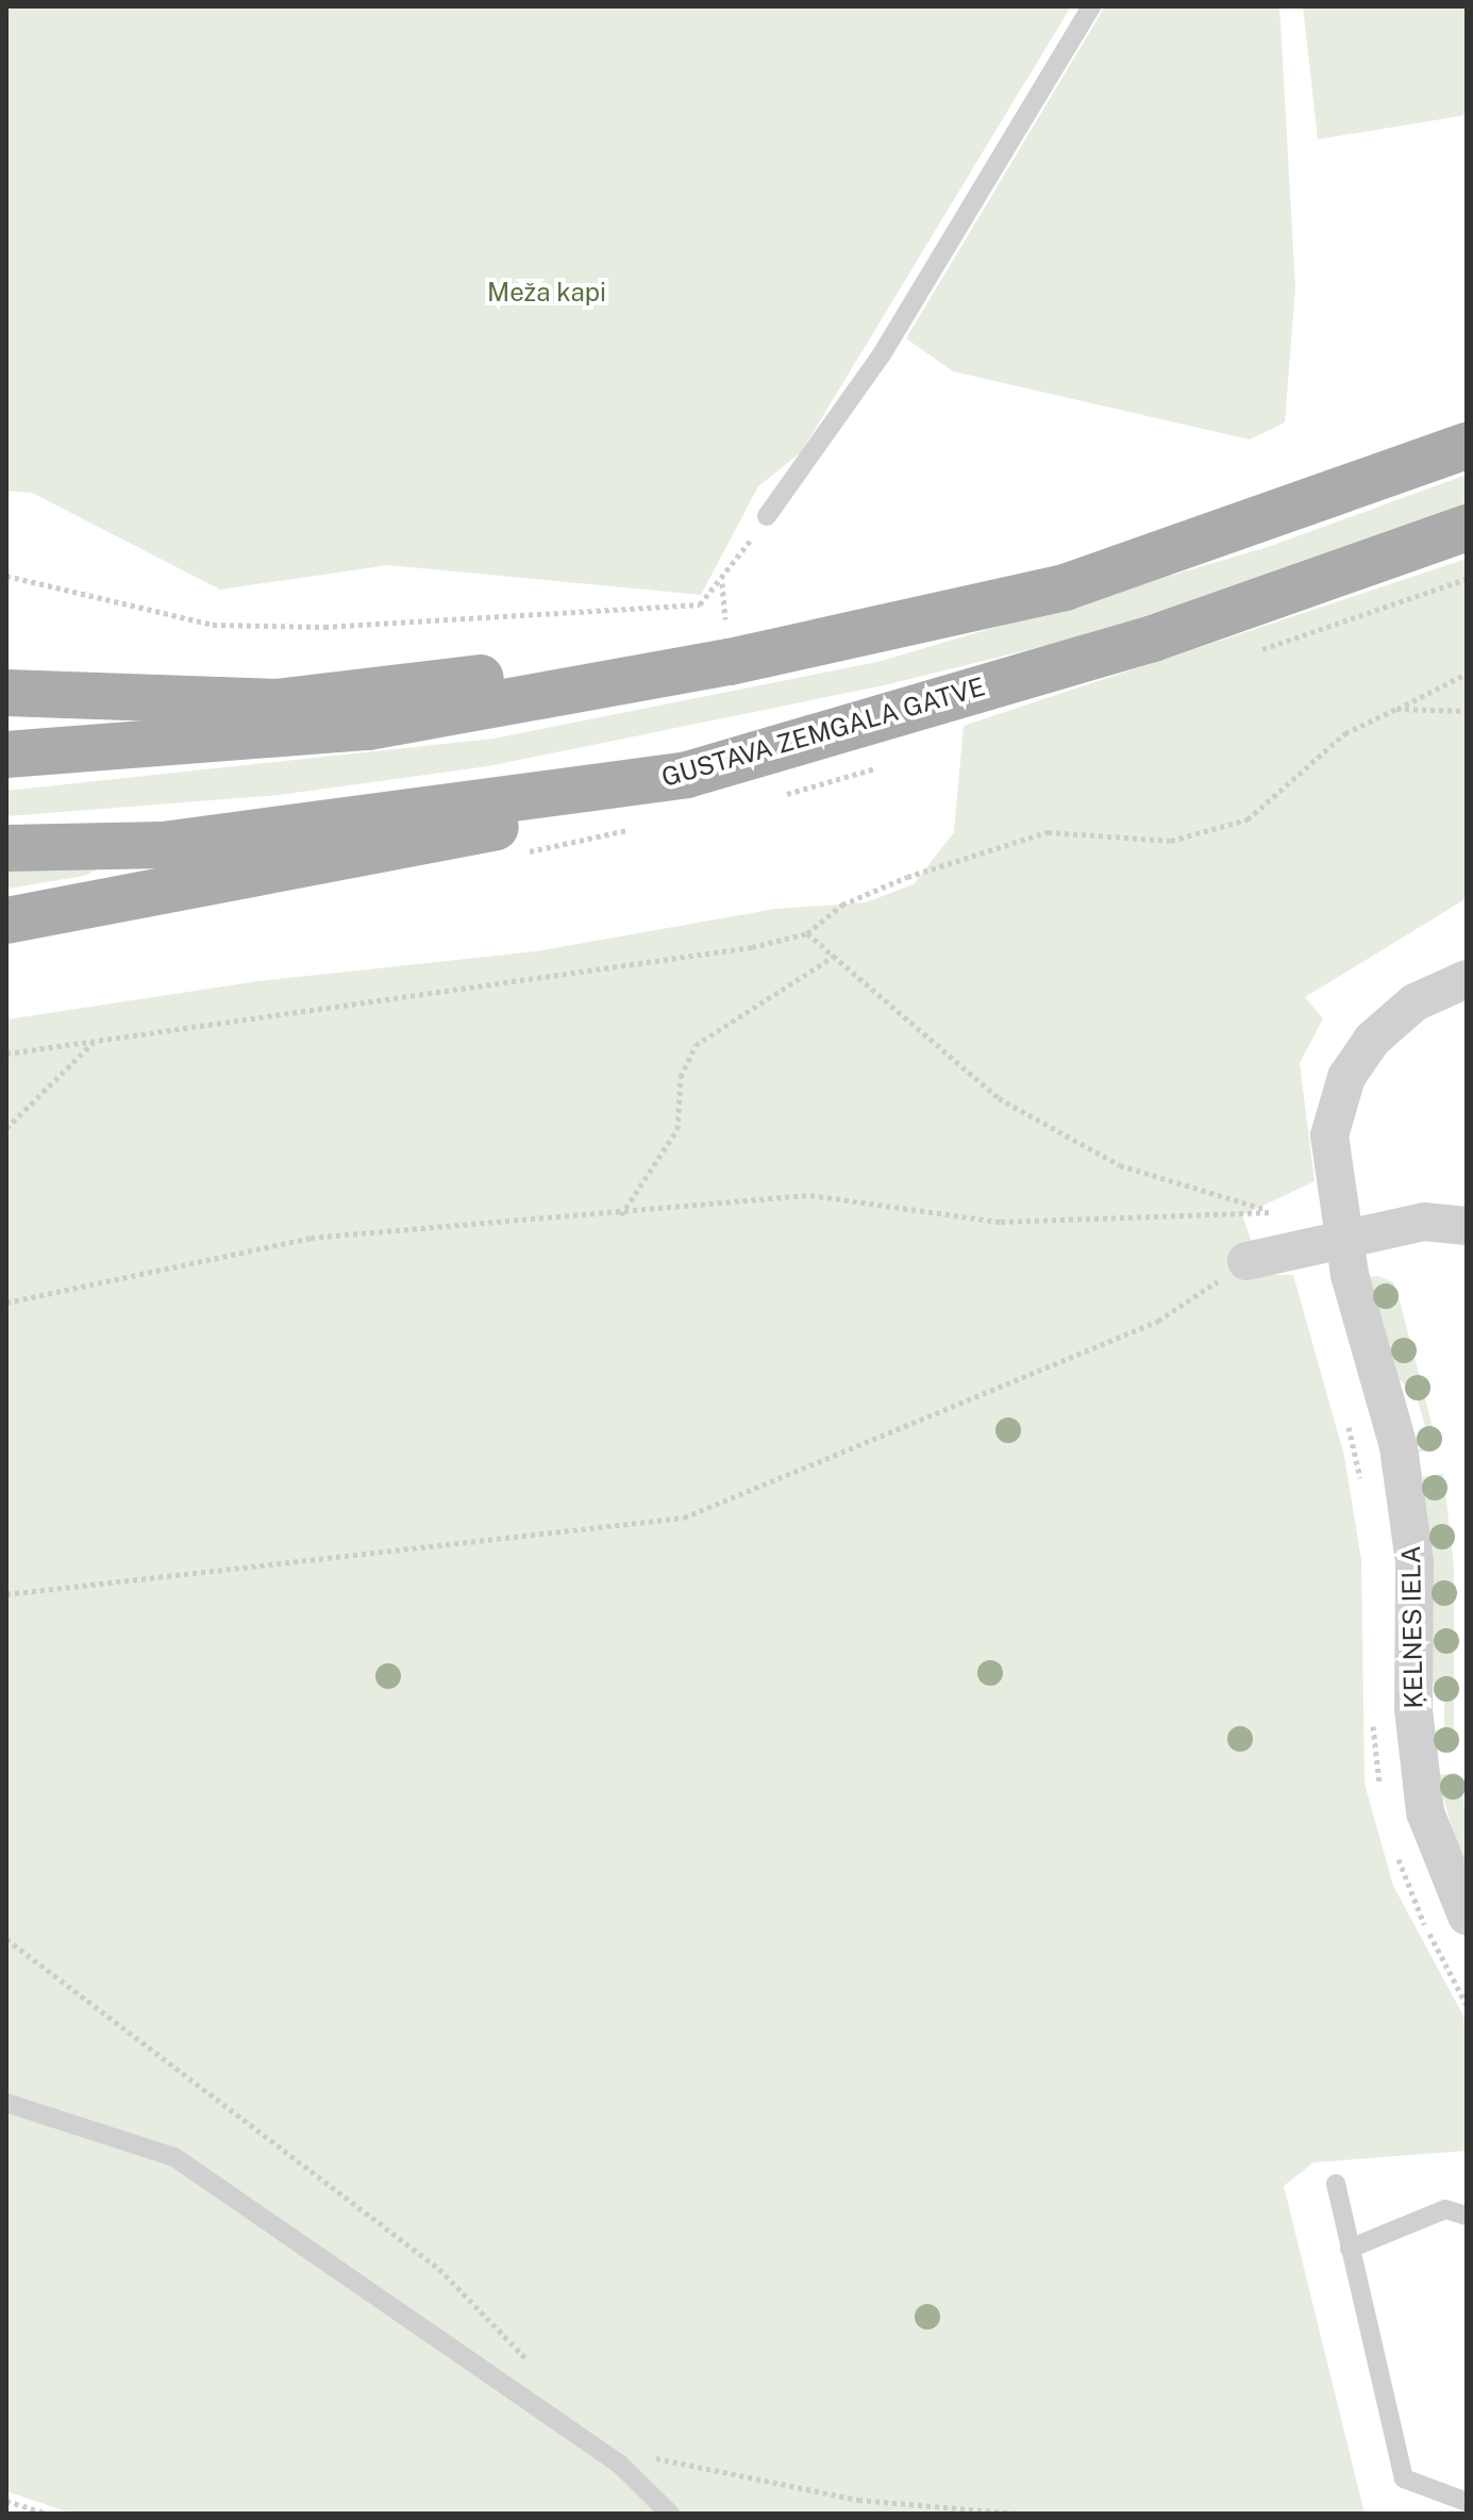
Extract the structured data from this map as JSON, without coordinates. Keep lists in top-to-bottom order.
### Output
{
  "streets": {
    "main road": ["GUSTAVA ZEMGALA GATVE"],
    "street": ["ĶELNES IELA"]
  },
  "parks": ["Meža kapi"]
}
